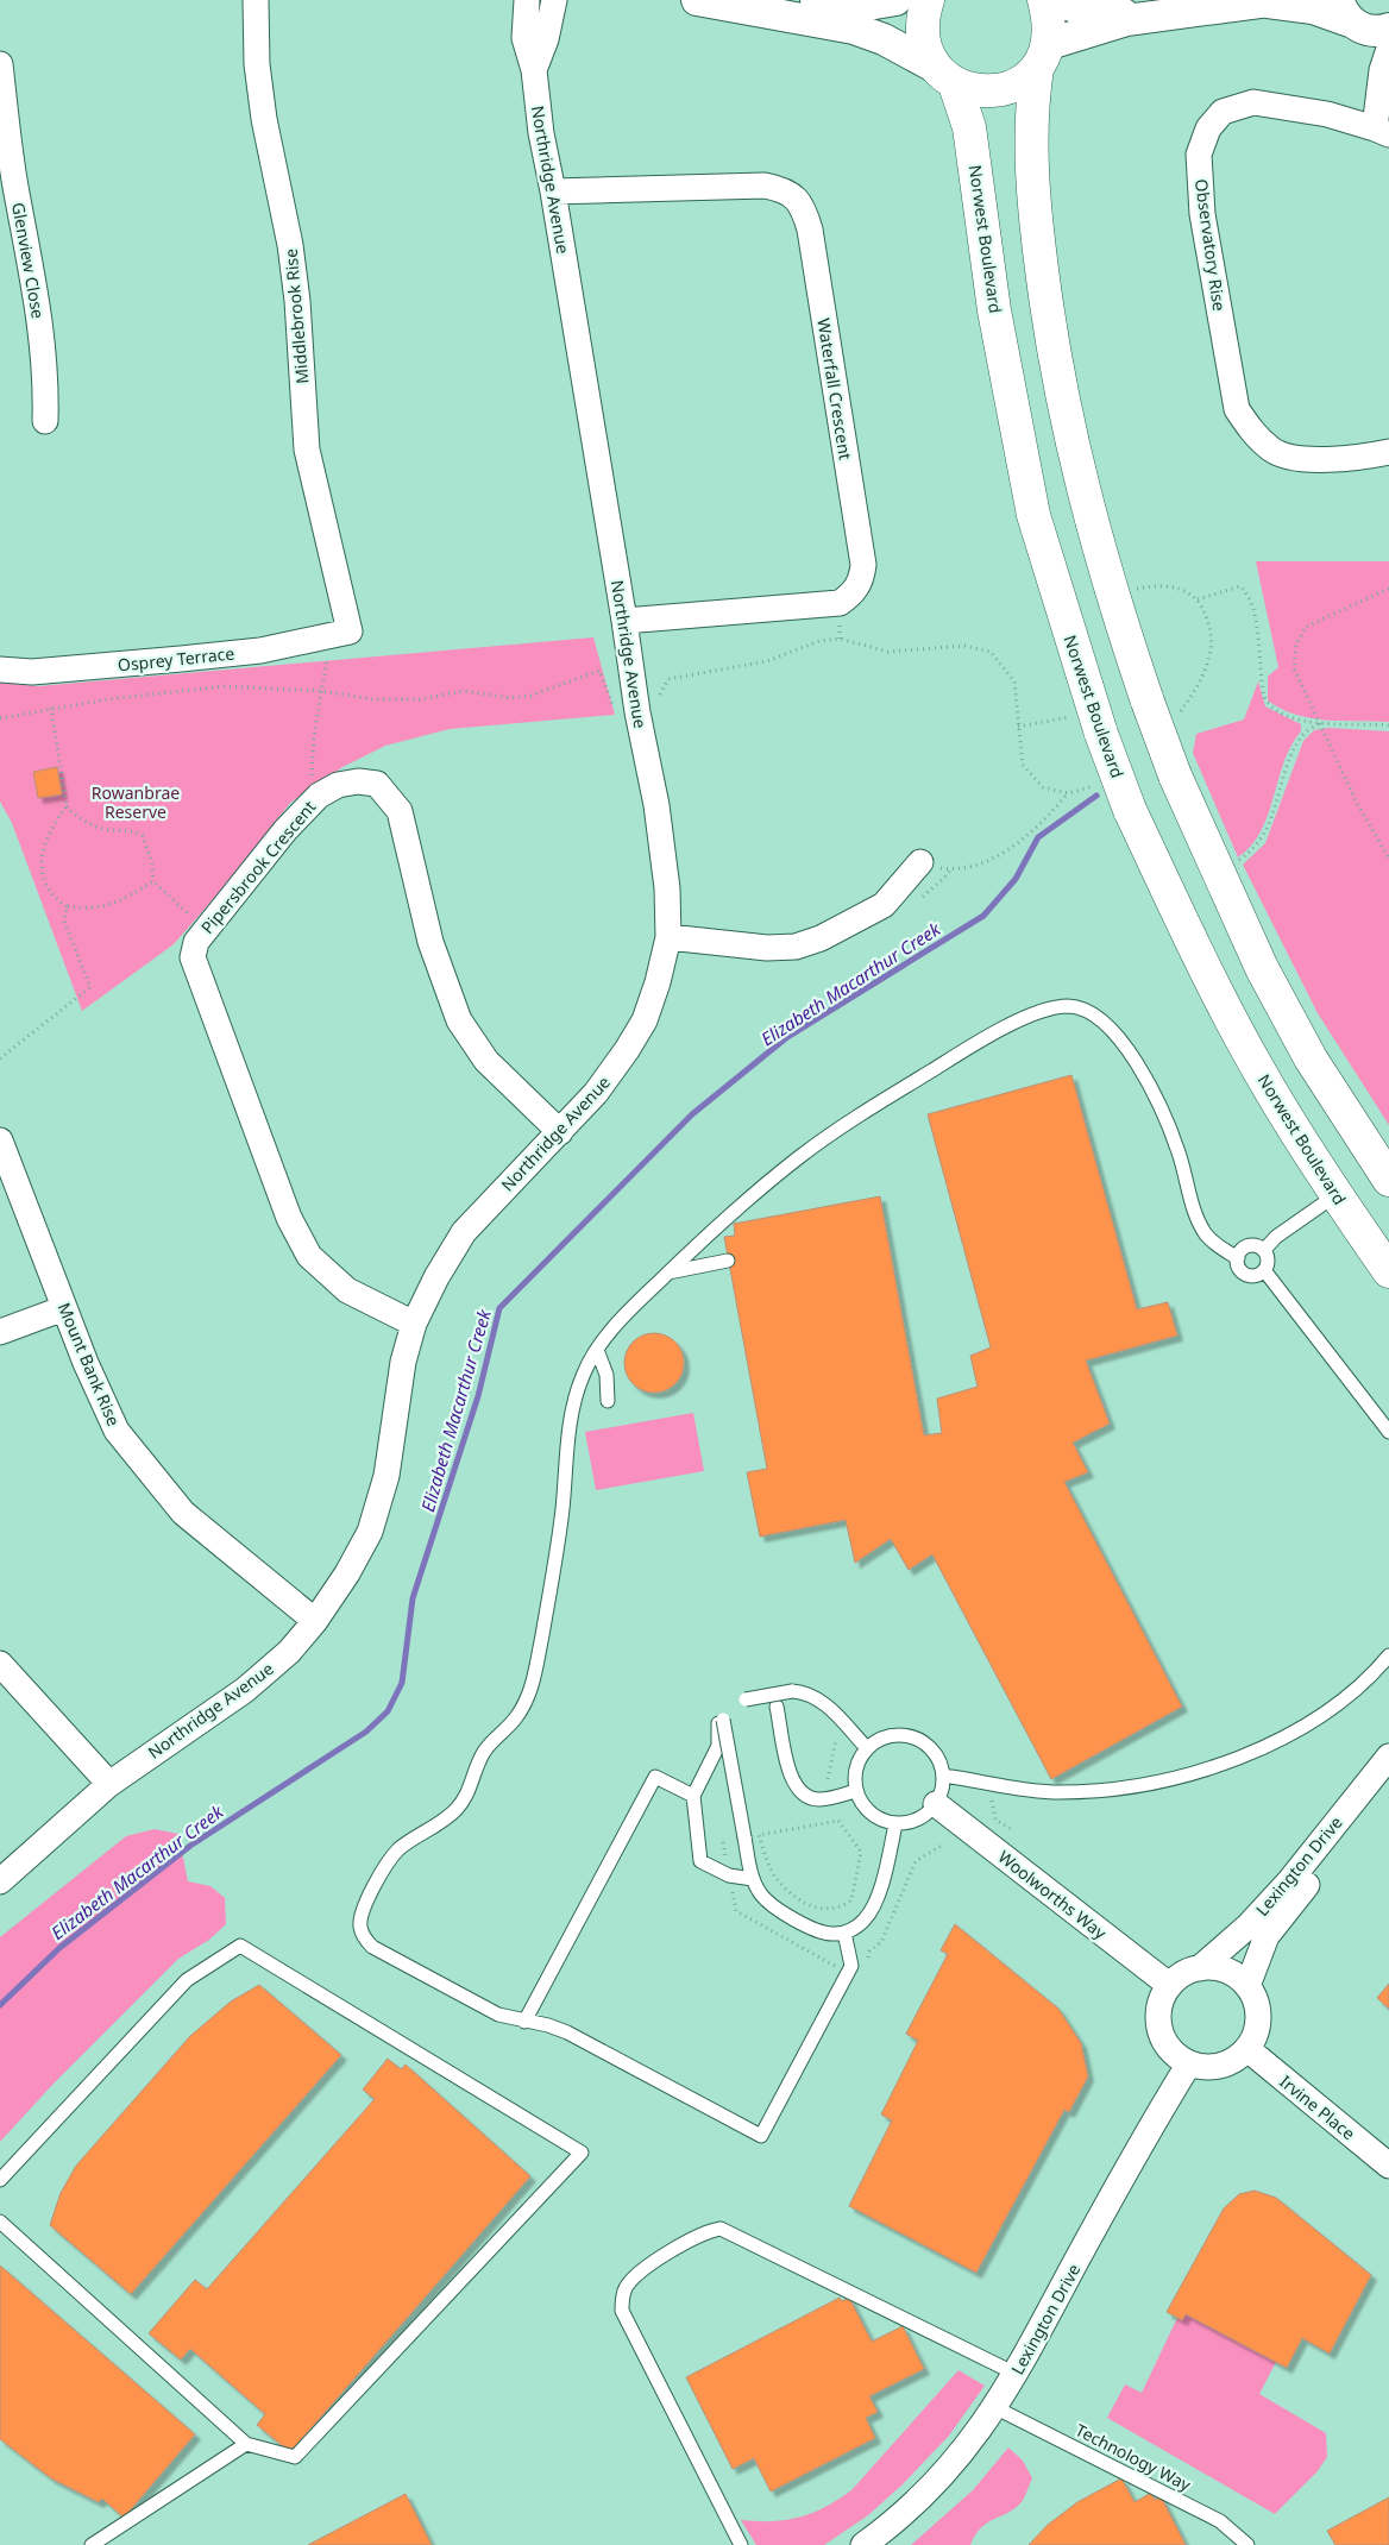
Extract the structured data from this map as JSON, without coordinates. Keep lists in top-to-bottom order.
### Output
{
  "streets": {
    "main road": ["Norwest Boulevard"],
    "street": [
      "Northridge Avenue",
      "Observatory Rise",
      "Glenview Close",
      "Middlebrook Rise",
      "Waterfall Crescent",
      "Osprey Terrace",
      "Pipersbrook Crescent",
      "Mount Bank Rise",
      "Lexington Drive",
      "Woolworths Way",
      "Irvine Place"
    ],
    "lane": ["Technology Way"]
  },
  "crossings": [
    ["Northridge Avenue", "Waterfall Crescent"],
    ["Northridge Avenue", "Pipersbrook Crescent"],
    ["Northridge Avenue", "Mount Bank Rise"],
    ["Middlebrook Rise", "Osprey Terrace"],
    ["Lexington Drive", "Woolworths Way"],
    ["Lexington Drive", "Irvine Place"],
    ["Lexington Drive", "Technology Way"],
    ["Woolworths Way", "Irvine Place"]
  ],
  "water": ["Elizabeth Macarthur Creek"],
  "parks": ["Rowanbrae Reserve"]
}
